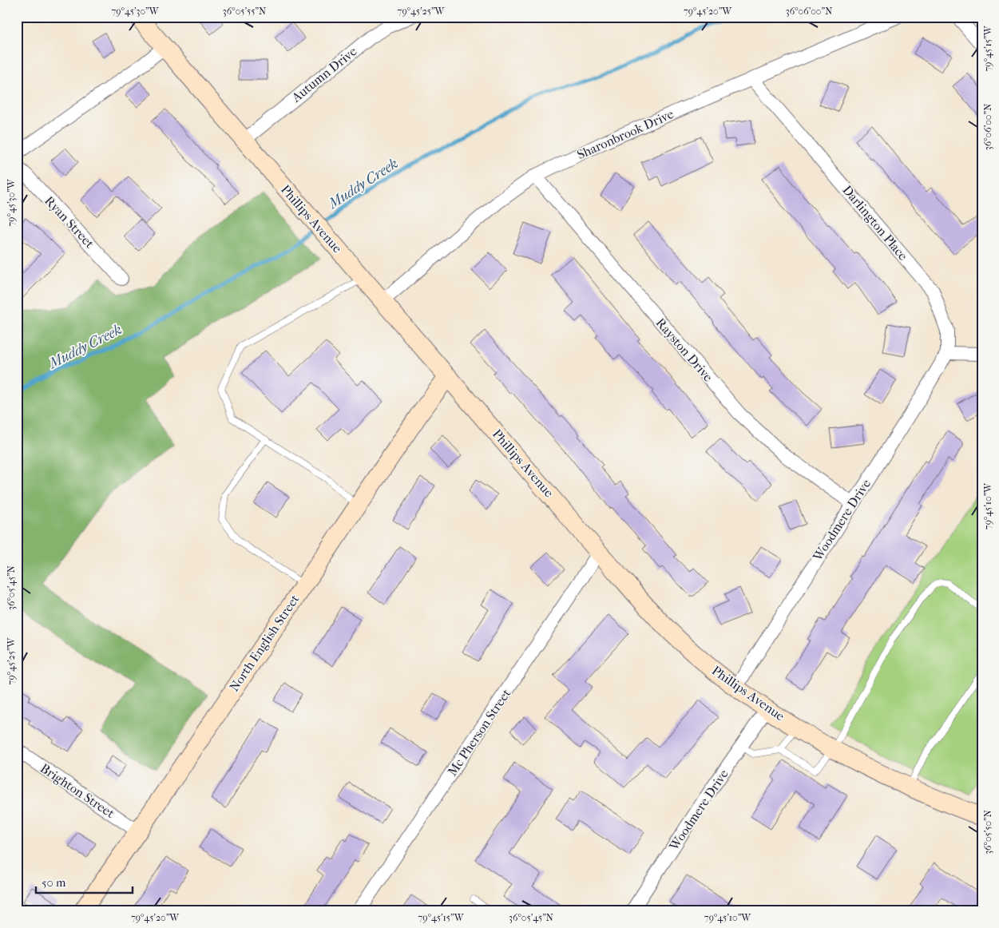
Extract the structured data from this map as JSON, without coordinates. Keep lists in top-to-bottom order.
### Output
{
  "streets": {
    "street": [
      "Autumn Drive",
      "Sharonbrook Drive",
      "Phillips Avenue",
      "Ryan Street",
      "Darlington Place",
      "Rayston Drive",
      "Woodmere Drive",
      "North English Street",
      "Mc Pherson Street",
      "Brighton Street"
    ]
  },
  "crossings": [
    ["Autumn Drive", "Phillips Avenue"],
    ["Sharonbrook Drive", "Phillips Avenue"],
    ["Sharonbrook Drive", "Darlington Place"],
    ["Sharonbrook Drive", "Rayston Drive"],
    ["Phillips Avenue", "Woodmere Drive"],
    ["Phillips Avenue", "North English Street"],
    ["Phillips Avenue", "Mc Pherson Street"],
    ["Darlington Place", "Woodmere Drive"],
    ["Rayston Drive", "Woodmere Drive"],
    ["North English Street", "Brighton Street"]
  ],
  "water": ["Muddy Creek"],
  "scale_bar": "50 m",
  "coordinates": [
    "79°45'30\"W",
    "36°05'55\"N",
    "79°45'25\"W",
    "79°45'20\"W",
    "36°06'00\"N",
    "79°45'15\"W",
    "79°45'10\"W",
    "36°05'45\"N",
    "36°05'50\"N"
  ]
}
